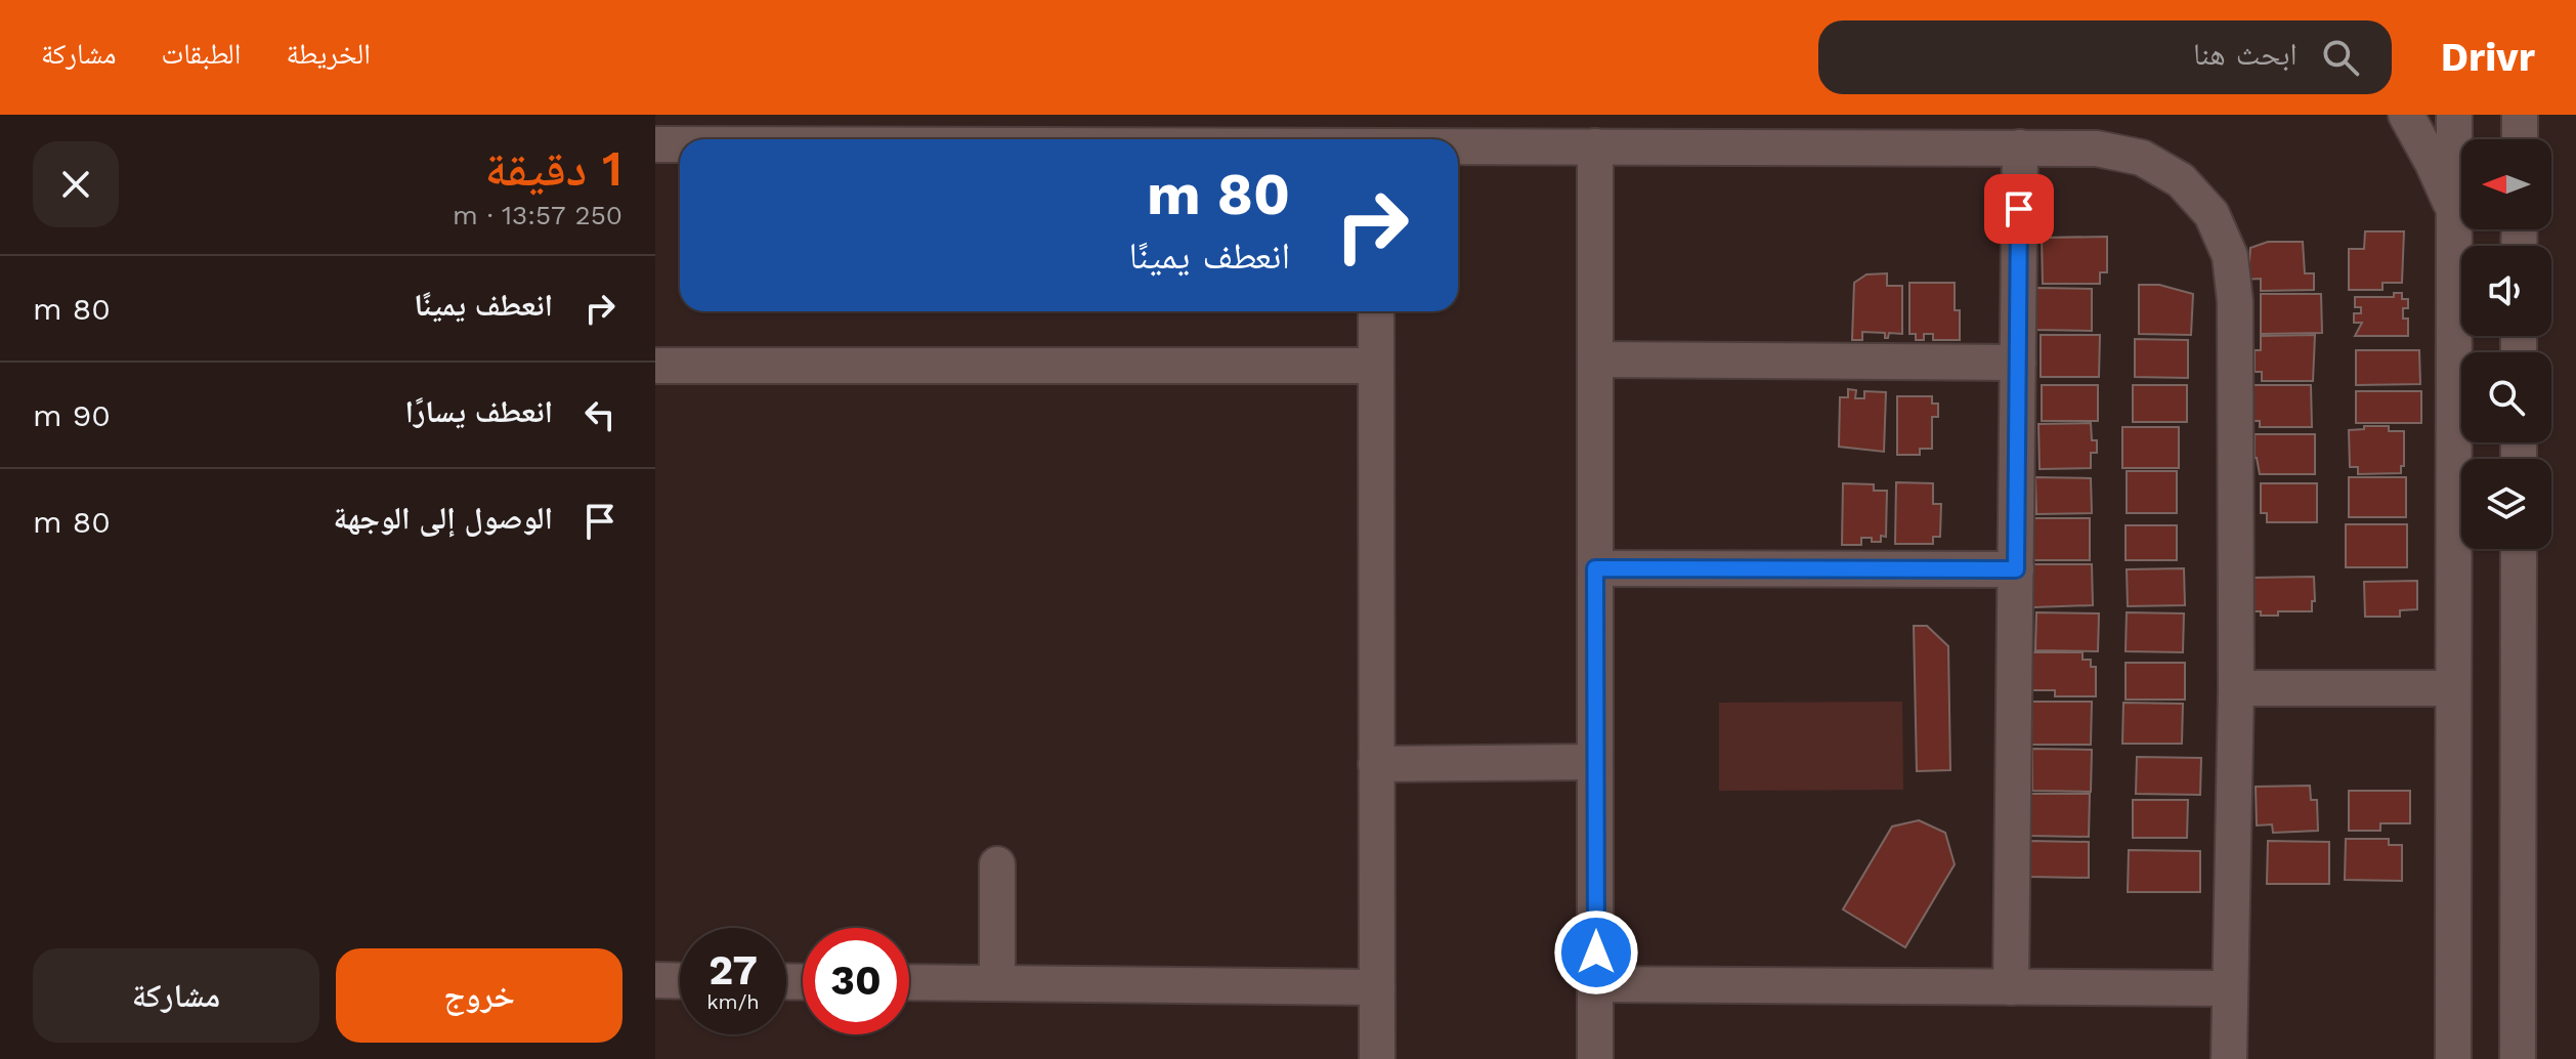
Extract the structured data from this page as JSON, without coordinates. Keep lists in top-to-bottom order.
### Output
{
  "north": "left",
  "page": {
    "header": "Drivr",
    "search": "ابحث هنا",
    "nav": ["الخريطة", "الطبقات", "مشاركة"],
    "heading": ["1 دقيقة", "250 m · 13:57"],
    "turn": ["80 m", "انعطف يمينًا"],
    "list": [
      {
        "name": "انعطف يمينًا",
        "value": "80 m"
      },
      {
        "name": "انعطف يسارًا",
        "value": "90 m"
      },
      {
        "name": "الوصول إلى الوجهة",
        "value": "80 m"
      }
    ],
    "speed": "27 km/h",
    "limit": "30",
    "buttons": ["خروج", "مشاركة"]
  }
}
